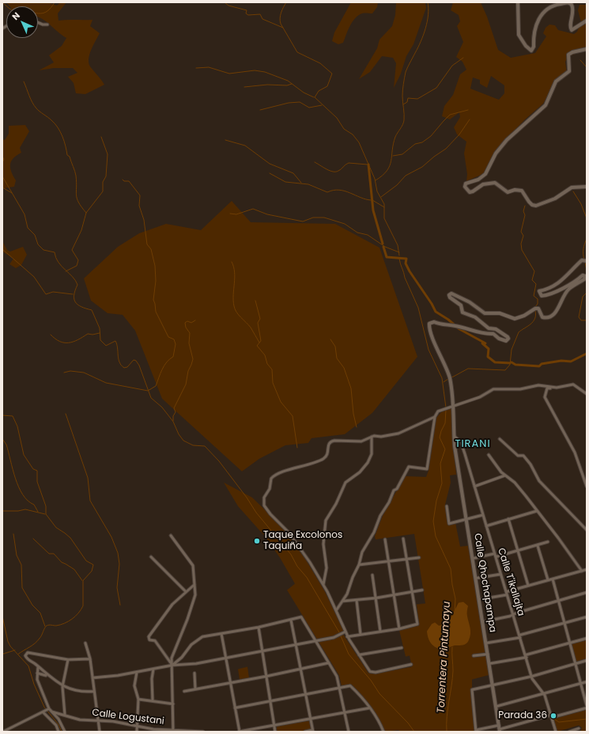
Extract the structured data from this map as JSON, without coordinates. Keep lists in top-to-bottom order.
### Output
{
  "streets": {
    "street": ["Calle T'ikallajta", "Calle Qhochapampa", "Calle Logustani"]
  },
  "crossings": [
    ["Calle T'ikallajta", "Calle Qhochapampa"]
  ],
  "districts": ["TIRANI"],
  "water": ["Torrentera Pintumayu"],
  "places": ["Taque Excolonos Taquiña", "Parada 36"],
  "north": "top left"
}
